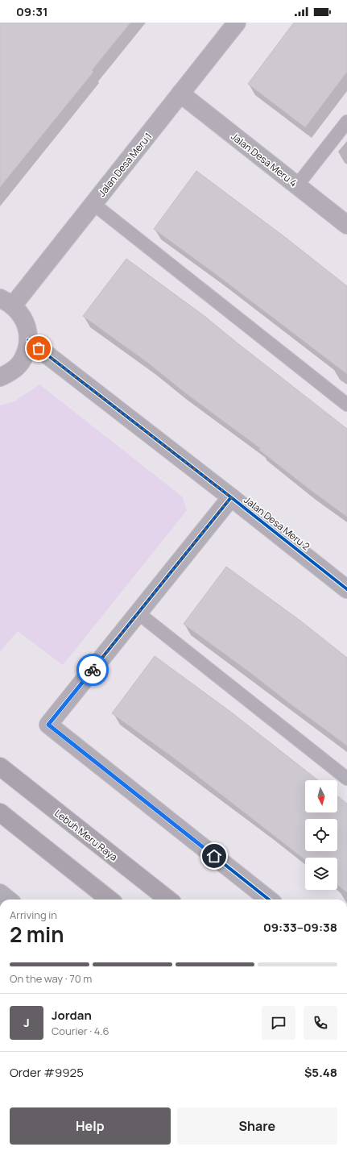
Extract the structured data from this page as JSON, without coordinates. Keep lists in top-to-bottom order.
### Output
{
  "streets": {
    "main road": ["Lebuh Meru Raya"],
    "street": ["Jalan Desa Meru 4", "Jalan Desa Meru 1", "Jalan Desa Meru 2"]
  },
  "crossings": [
    ["Jalan Desa Meru 4", "Jalan Desa Meru 1"]
  ],
  "north": "bottom",
  "page": {
    "status": "09:31",
    "heading": ["2 min", "Arriving in", "09:33–09:38"],
    "panel": [
      "Jordan",
      "Courier · 4.6",
      "Order #9925",
      "$5.48"
    ],
    "bar": "On the way · 70 m",
    "round": "J",
    "buttons": ["Help", "Share"]
  }
}
